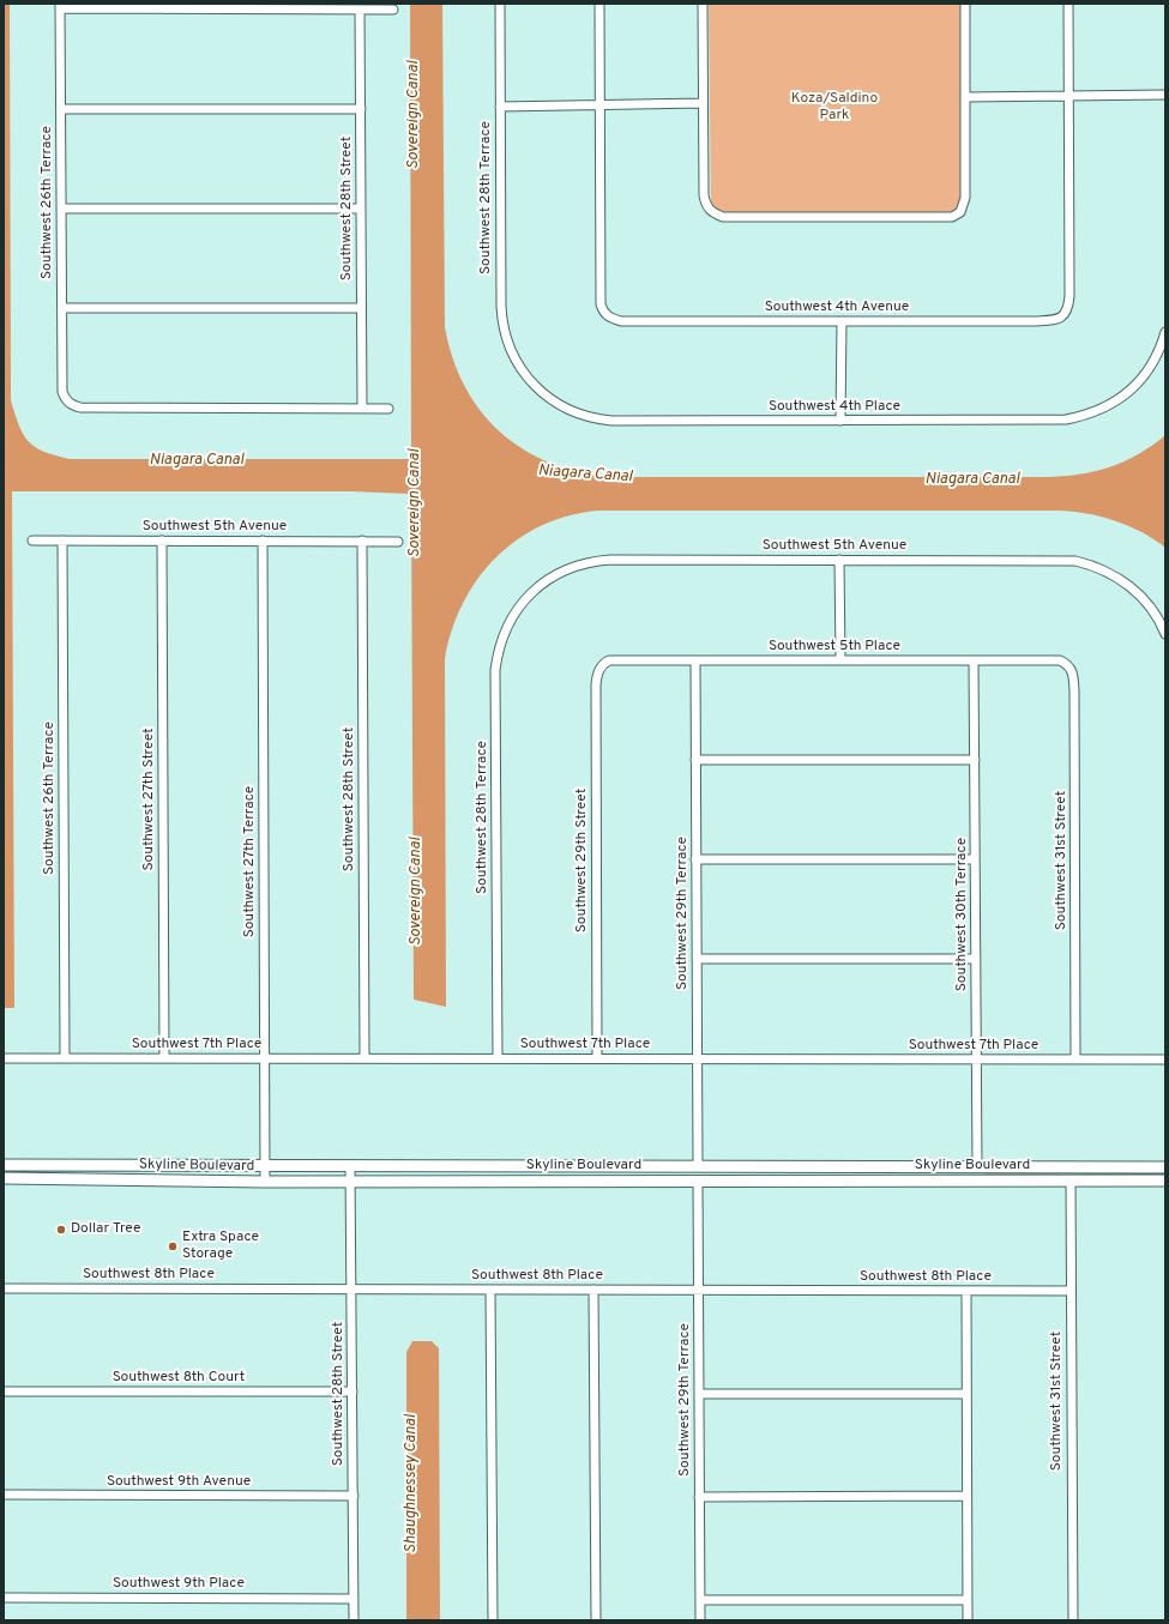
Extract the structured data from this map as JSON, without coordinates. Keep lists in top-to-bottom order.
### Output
{
  "streets": {
    "street": [
      "Southwest 28th Terrace",
      "Southwest 26th Terrace",
      "Southwest 28th Street",
      "Southwest 4th Avenue",
      "Southwest 4th Place",
      "Southwest 5th Avenue",
      "Southwest 5th Place",
      "Southwest 27th Street",
      "Southwest 29th Street",
      "Southwest 31st Street",
      "Southwest 27th Terrace",
      "Southwest 29th Terrace",
      "Southwest 30th Terrace",
      "Southwest 7th Place",
      "Skyline Boulevard",
      "Southwest 8th Place",
      "Southwest 8th Court",
      "Southwest 9th Avenue",
      "Southwest 9th Place"
    ]
  },
  "crossings": [
    ["Southwest 28th Terrace", "Southwest 4th Place"],
    ["Southwest 28th Terrace", "Southwest 5th Avenue"],
    ["Southwest 28th Terrace", "Southwest 7th Place"],
    ["Southwest 26th Terrace", "Southwest 28th Street"],
    ["Southwest 26th Terrace", "Southwest 5th Avenue"],
    ["Southwest 26th Terrace", "Southwest 7th Place"],
    ["Southwest 28th Street", "Southwest 5th Avenue"],
    ["Southwest 28th Street", "Southwest 7th Place"],
    ["Southwest 28th Street", "Skyline Boulevard"],
    ["Southwest 28th Street", "Southwest 8th Place"],
    ["Southwest 28th Street", "Southwest 8th Court"],
    ["Southwest 28th Street", "Southwest 9th Avenue"],
    ["Southwest 28th Street", "Southwest 9th Place"],
    ["Southwest 5th Avenue", "Southwest 27th Street"],
    ["Southwest 5th Avenue", "Southwest 27th Terrace"],
    ["Southwest 5th Place", "Southwest 29th Street"],
    ["Southwest 5th Place", "Southwest 31st Street"],
    ["Southwest 5th Place", "Southwest 29th Terrace"],
    ["Southwest 5th Place", "Southwest 30th Terrace"],
    ["Southwest 27th Street", "Southwest 7th Place"],
    ["Southwest 29th Street", "Southwest 7th Place"],
    ["Southwest 31st Street", "Southwest 7th Place"],
    ["Southwest 31st Street", "Skyline Boulevard"],
    ["Southwest 31st Street", "Southwest 8th Place"],
    ["Southwest 27th Terrace", "Southwest 7th Place"],
    ["Southwest 27th Terrace", "Skyline Boulevard"],
    ["Southwest 29th Terrace", "Southwest 7th Place"],
    ["Southwest 29th Terrace", "Skyline Boulevard"],
    ["Southwest 29th Terrace", "Southwest 8th Place"],
    ["Southwest 30th Terrace", "Southwest 7th Place"],
    ["Southwest 30th Terrace", "Skyline Boulevard"]
  ],
  "water": ["Sovereign Canal", "Niagara Canal", "Shaughnessey Canal"],
  "parks": ["Koza/Saldino Park"],
  "places": ["Dollar Tree", "Extra Space Storage"]
}
